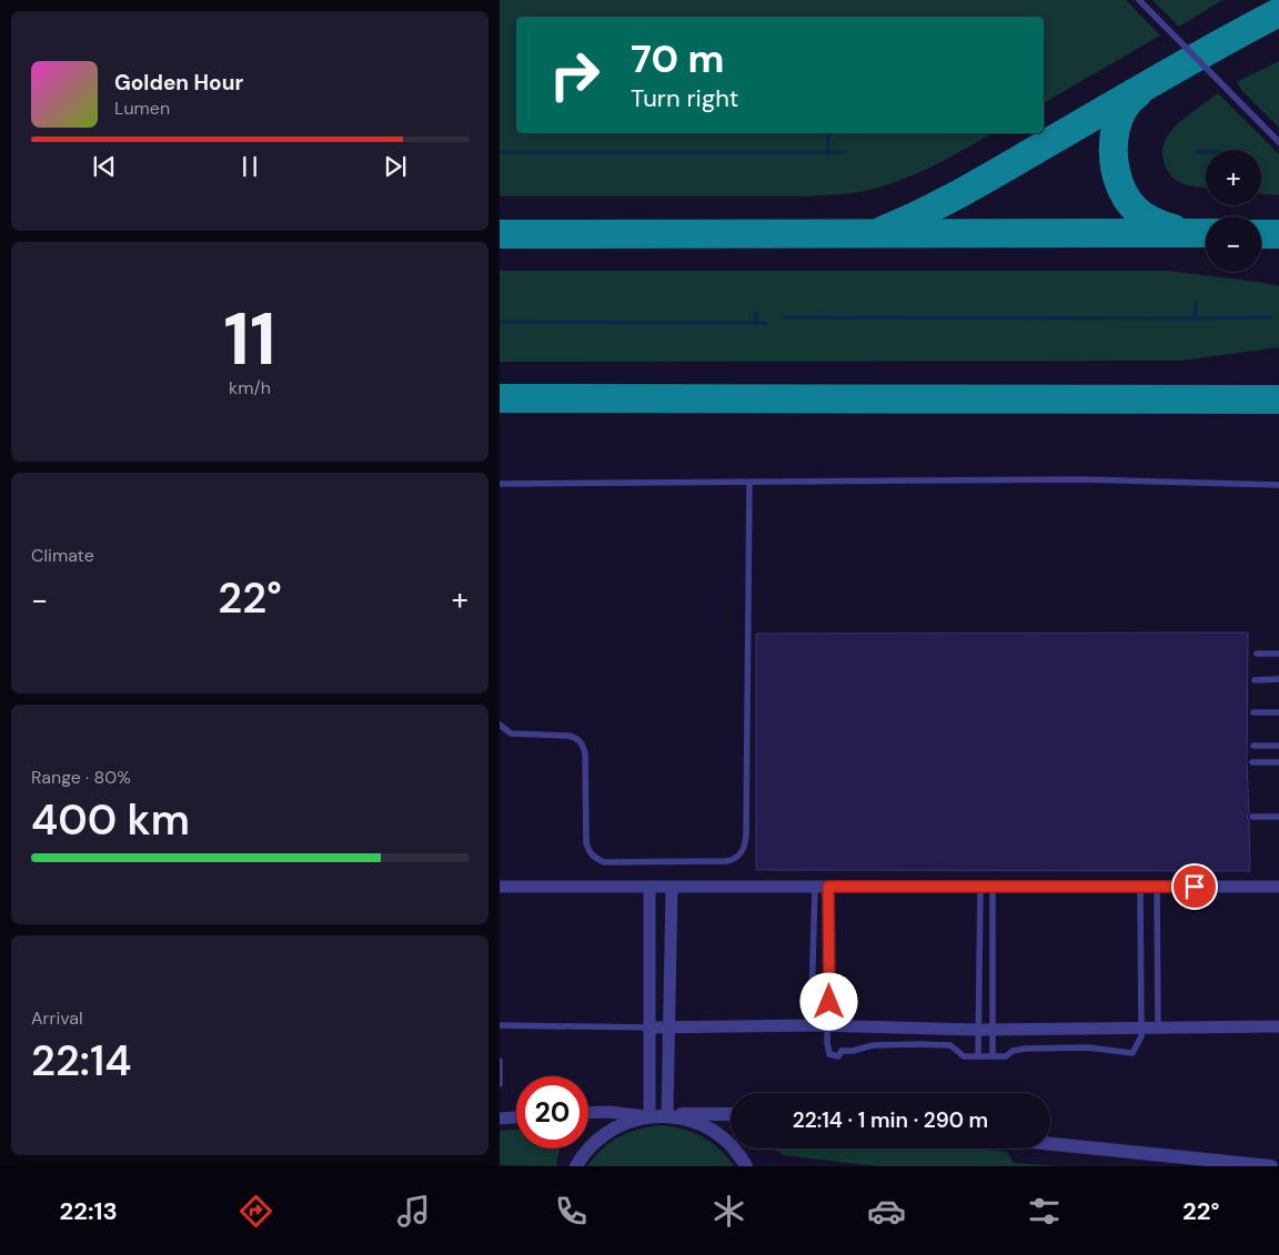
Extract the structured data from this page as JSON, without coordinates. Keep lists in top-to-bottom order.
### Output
{
  "page": {
    "turn": ["70 m", "Turn right"],
    "song": ["Golden Hour", "Lumen"],
    "map_buttons": ["+", "−"],
    "tile": [
      ["11", "km/h"],
      "Climate",
      ["Range · 80%", "400 km"],
      ["Arrival", "22:14"]
    ],
    "heat": ["−", "22°", "+"],
    "limit": "20",
    "trip": "22:14 · 1 min · 290 m",
    "tabs": ["22:13", "22°"]
  }
}
